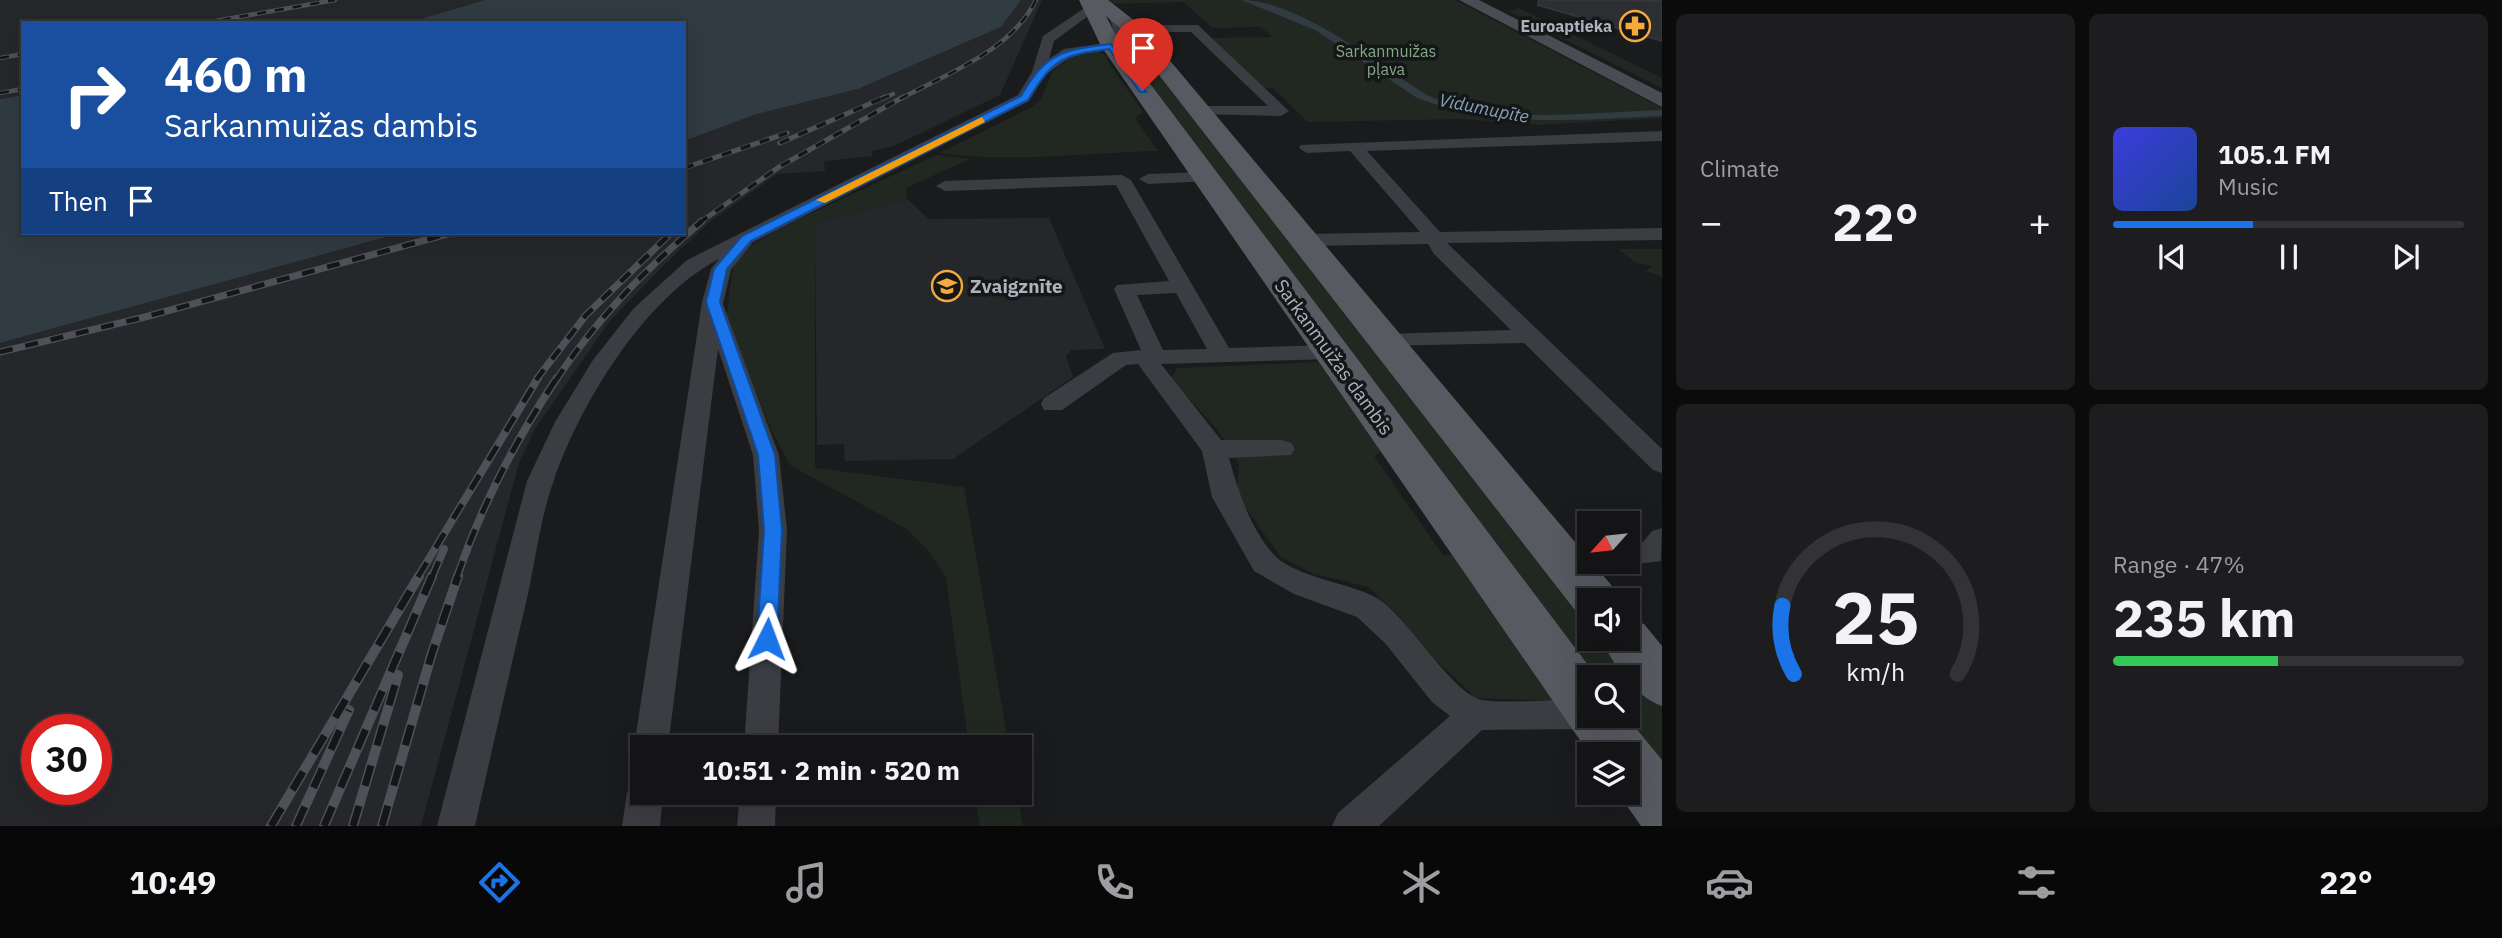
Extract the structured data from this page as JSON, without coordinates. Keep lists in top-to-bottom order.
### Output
{
  "streets": {
    "main road": ["Sarkanmuižas dambis"]
  },
  "water": ["Vidumupīte"],
  "parks": ["Sarkanmuižas pļava"],
  "places": {
    "pharmacy": ["Euroaptieka"],
    "school or university": ["Zvaigznīte"]
  },
  "north": "bottom left",
  "page": {
    "tile": [
      "Climate",
      ["Range · 47%", "235 km"]
    ],
    "turn": ["460 m", "Sarkanmuižas dambis"],
    "song": ["105.1 FM", "Music"],
    "then": "Then",
    "heat": ["−", "22°", "+"],
    "limit": "30",
    "trip": "10:51 · 2 min · 520 m",
    "tabs": ["10:49", "22°"],
    "gauge": ["25", "km/h"]
  }
}
